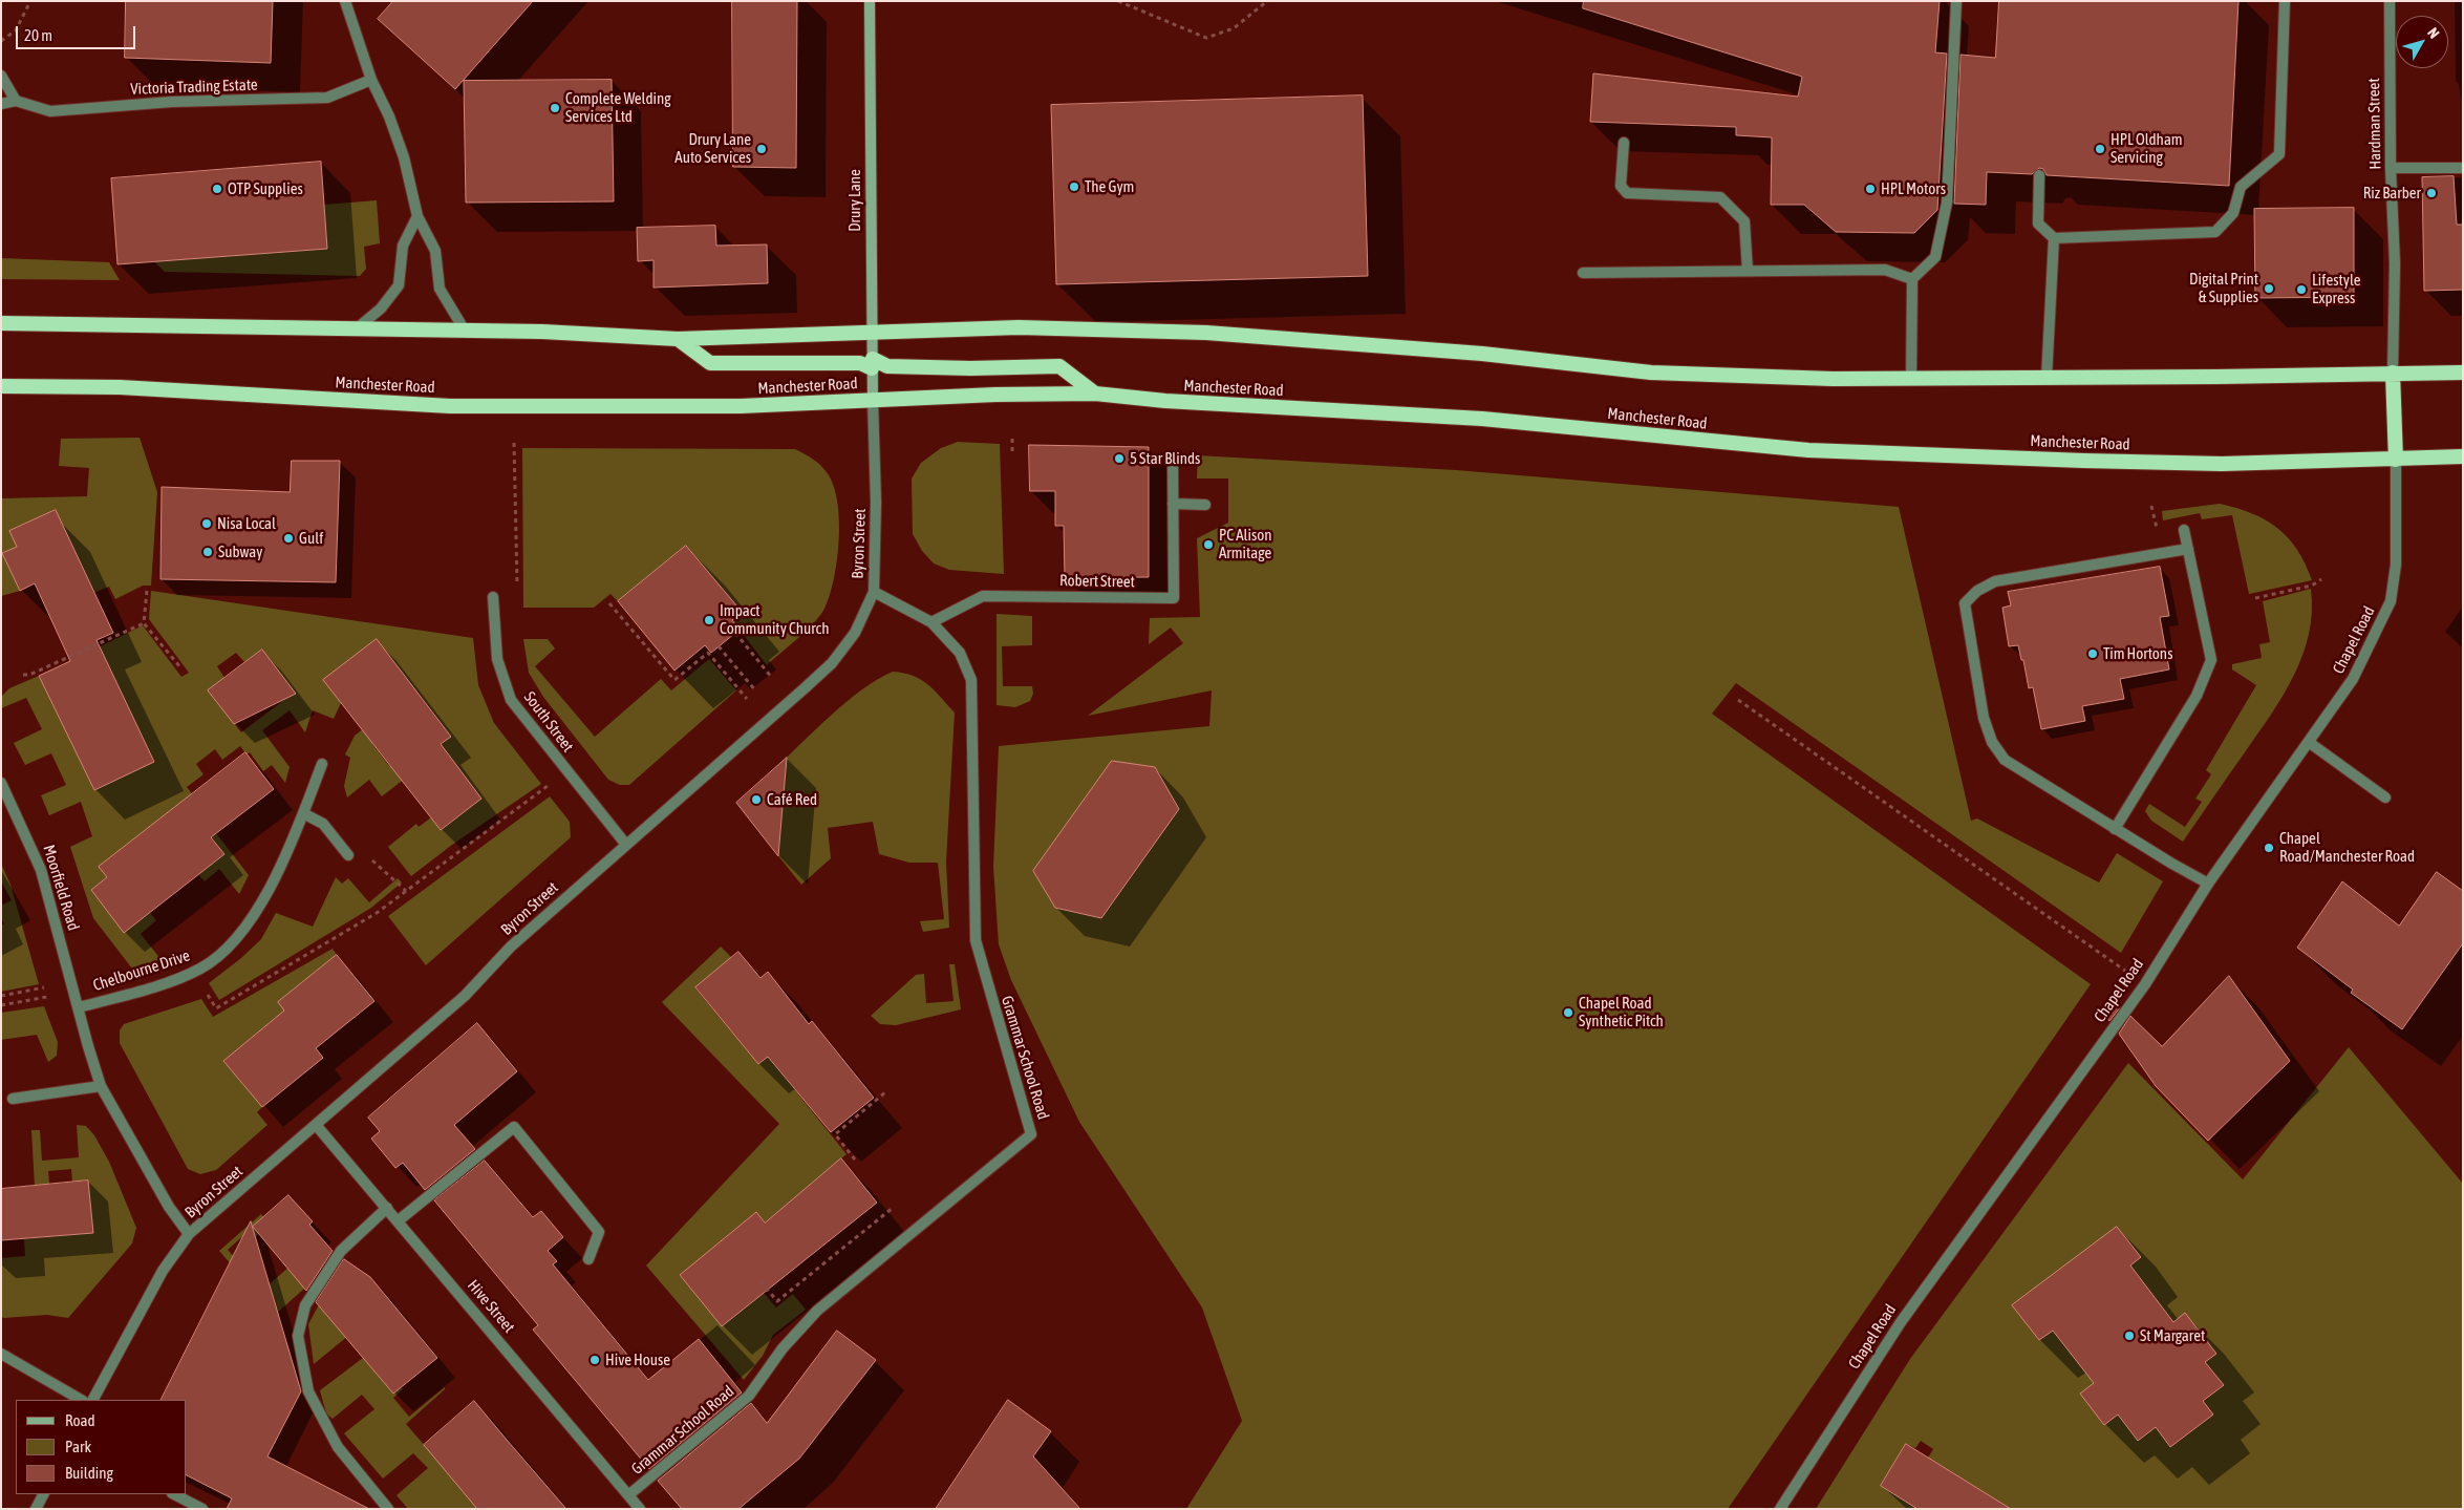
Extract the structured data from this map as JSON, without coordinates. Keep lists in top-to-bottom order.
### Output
{
  "streets": {
    "highway": ["Manchester Road"],
    "main road": ["Drury Lane"],
    "street": [
      "Victoria Trading Estate",
      "Hardman Street",
      "Byron Street",
      "Robert Street",
      "Chapel Road",
      "South Street",
      "Moorfield Road",
      "Chelbourne Drive",
      "Grammar School Road",
      "Hive Street"
    ]
  },
  "crossings": [
    ["Drury Lane", "Manchester Road"],
    ["Drury Lane", "Byron Street"],
    ["Manchester Road", "Byron Street"],
    ["Manchester Road", "Chapel Road"],
    ["Byron Street", "South Street"],
    ["Byron Street", "Chelbourne Drive"],
    ["Byron Street", "Grammar School Road"],
    ["Byron Street", "Hive Street"],
    ["Robert Street", "Grammar School Road"],
    ["Moorfield Road", "Chelbourne Drive"],
    ["Grammar School Road", "Hive Street"]
  ],
  "places": [
    "Complete Welding Services Ltd",
    "Drury Lane Auto Services",
    "HPL Oldham Servicing",
    "The Gym",
    "OTP Supplies",
    "HPL Motors",
    "Riz Barber",
    "Digital Print & Supplies",
    "Lifestyle Express",
    "5 Star Blinds",
    "Nisa Local",
    "Gulf",
    "PC Alison Armitage",
    "Subway",
    "Impact Community Church",
    "Tim Hortons",
    "Café Red",
    "Chapel Road/Manchester Road",
    "Chapel Road Synthetic Pitch",
    "St Margaret",
    "Hive House"
  ],
  "legend": ["Road", "Park", "Building"],
  "scale_bar": "20 m",
  "north": "top right"
}
